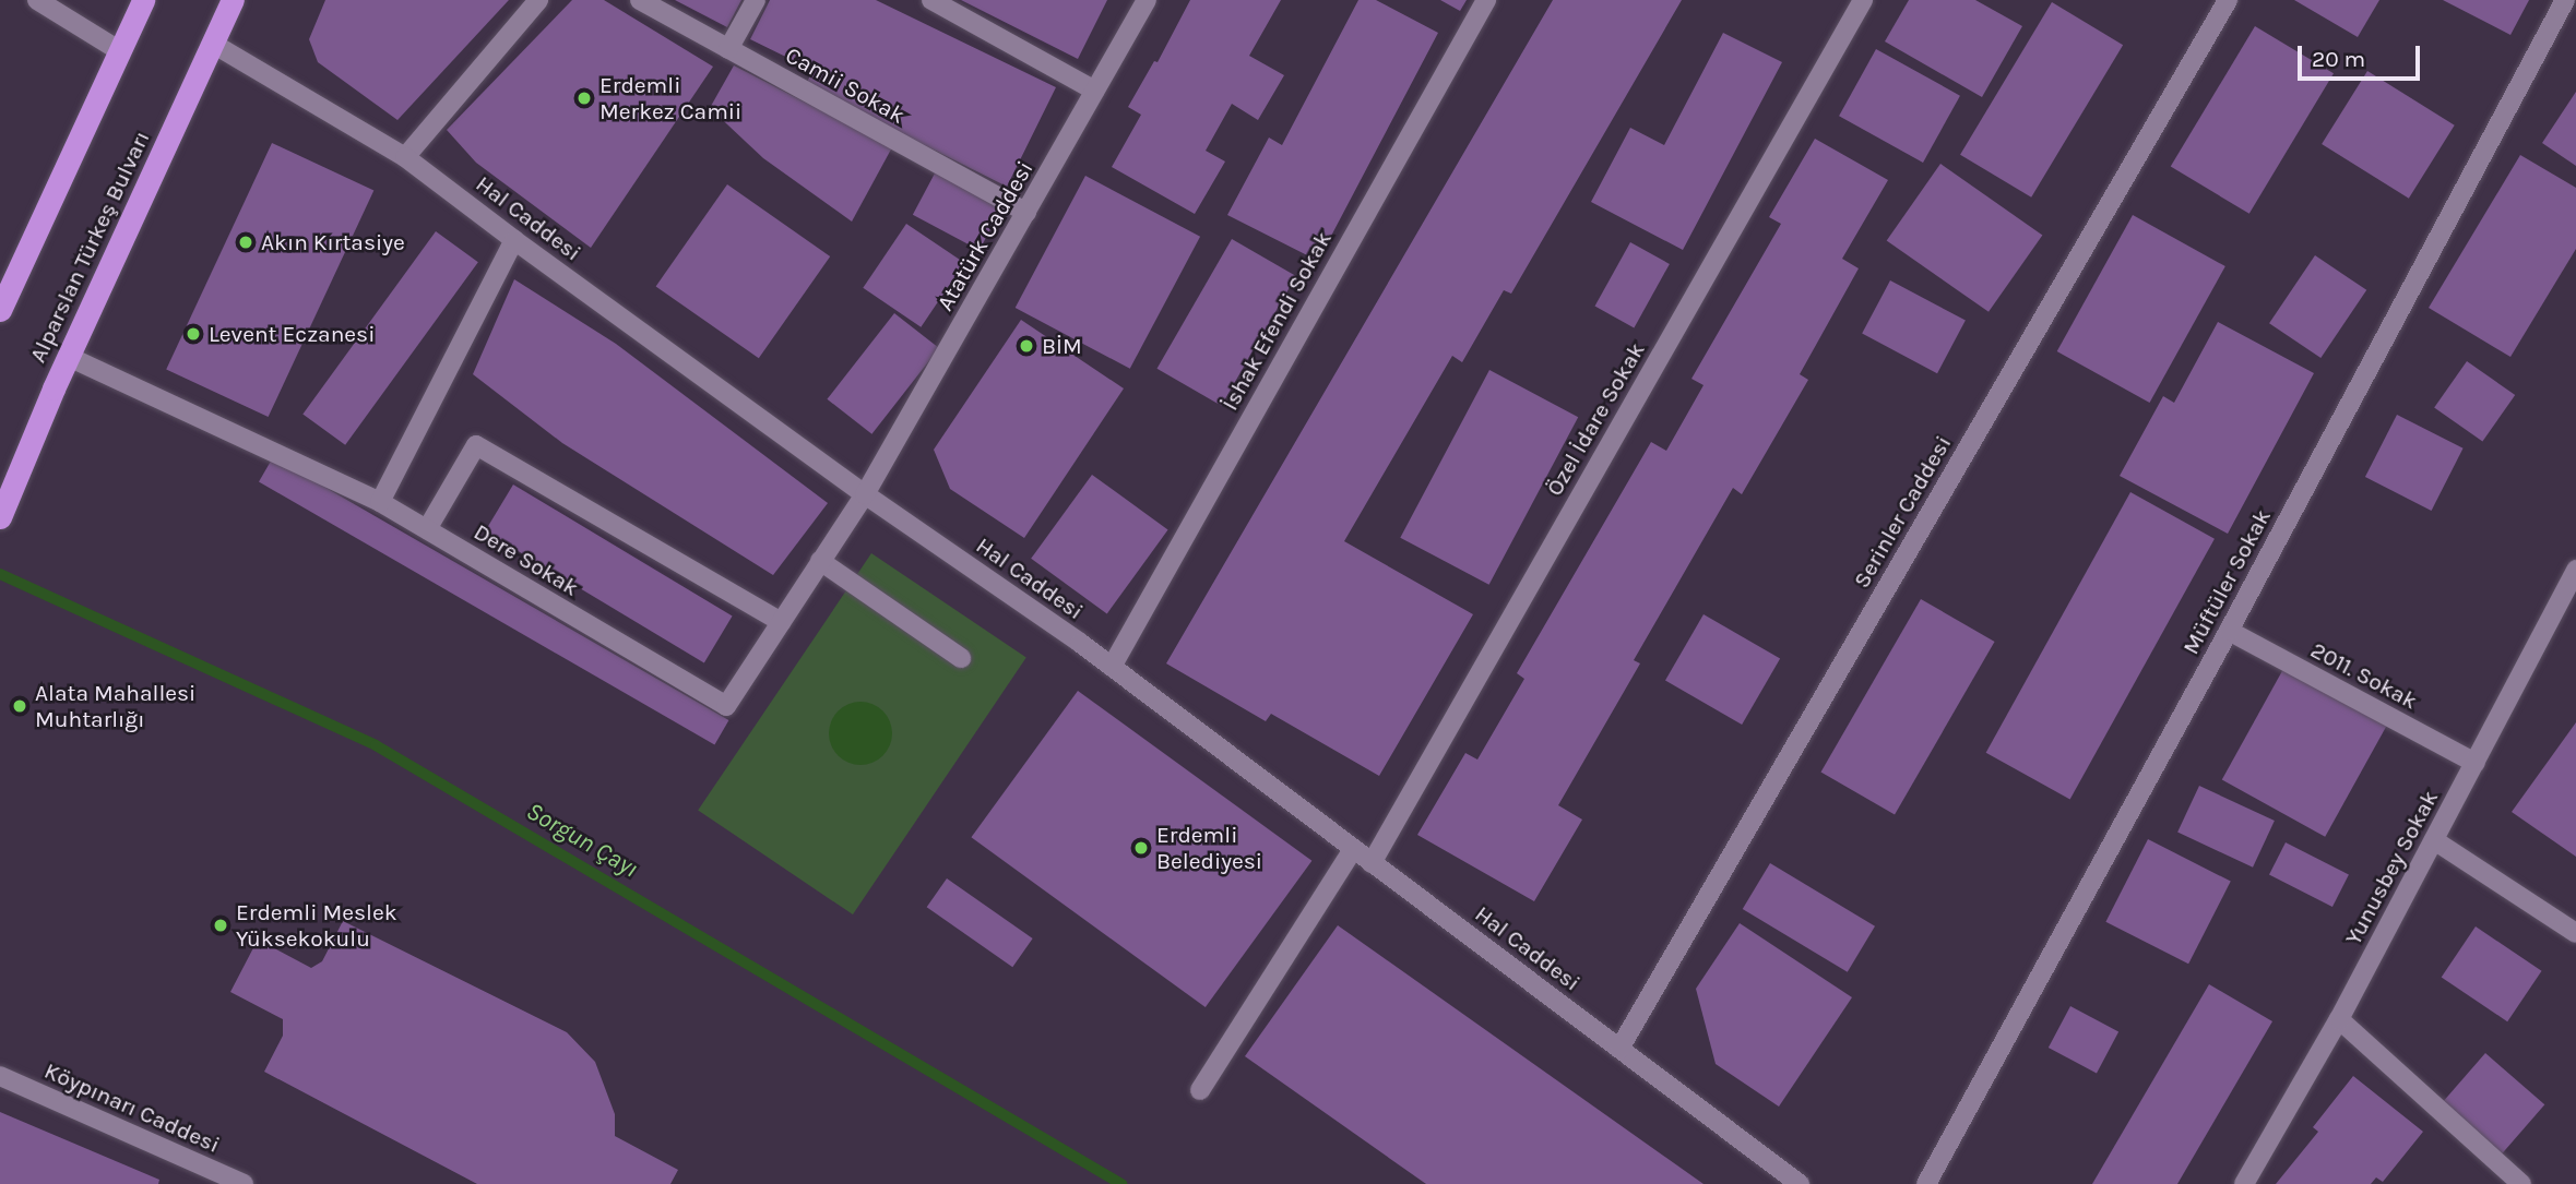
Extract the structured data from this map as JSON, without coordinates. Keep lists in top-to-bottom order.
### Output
{
  "streets": {
    "highway": ["Alparslan Türkeş Bulvarı"],
    "street": [
      "Camii Sokak",
      "Hal Caddesi",
      "Atatürk Caddesi",
      "İshak Efendi Sokak",
      "Özel İdare Sokak",
      "Serinler Caddesi",
      "Dere Sokak",
      "Müftüler Sokak",
      "2011. Sokak",
      "Yunusbey Sokak",
      "Köypınarı Caddesi"
    ]
  },
  "crossings": [
    ["Camii Sokak", "Atatürk Caddesi"],
    ["Hal Caddesi", "Atatürk Caddesi"],
    ["Hal Caddesi", "Alparslan Türkeş Bulvarı"],
    ["Hal Caddesi", "İshak Efendi Sokak"],
    ["Hal Caddesi", "Özel İdare Sokak"],
    ["Hal Caddesi", "Serinler Caddesi"],
    ["Hal Caddesi", "Dere Sokak"],
    ["Atatürk Caddesi", "Dere Sokak"],
    ["Alparslan Türkeş Bulvarı", "Dere Sokak"],
    ["Müftüler Sokak", "2011. Sokak"],
    ["2011. Sokak", "Yunusbey Sokak"]
  ],
  "water": ["Sorgun Çayı"],
  "places": [
    "Erdemli Merkez Camii",
    "Akın Kırtasiye",
    "Levent Eczanesi",
    "BİM",
    "Alata Mahallesi Muhtarlığı",
    "Erdemli Belediyesi",
    "Erdemli Meslek Yüksekokulu"
  ],
  "scale_bar": "20 m"
}
